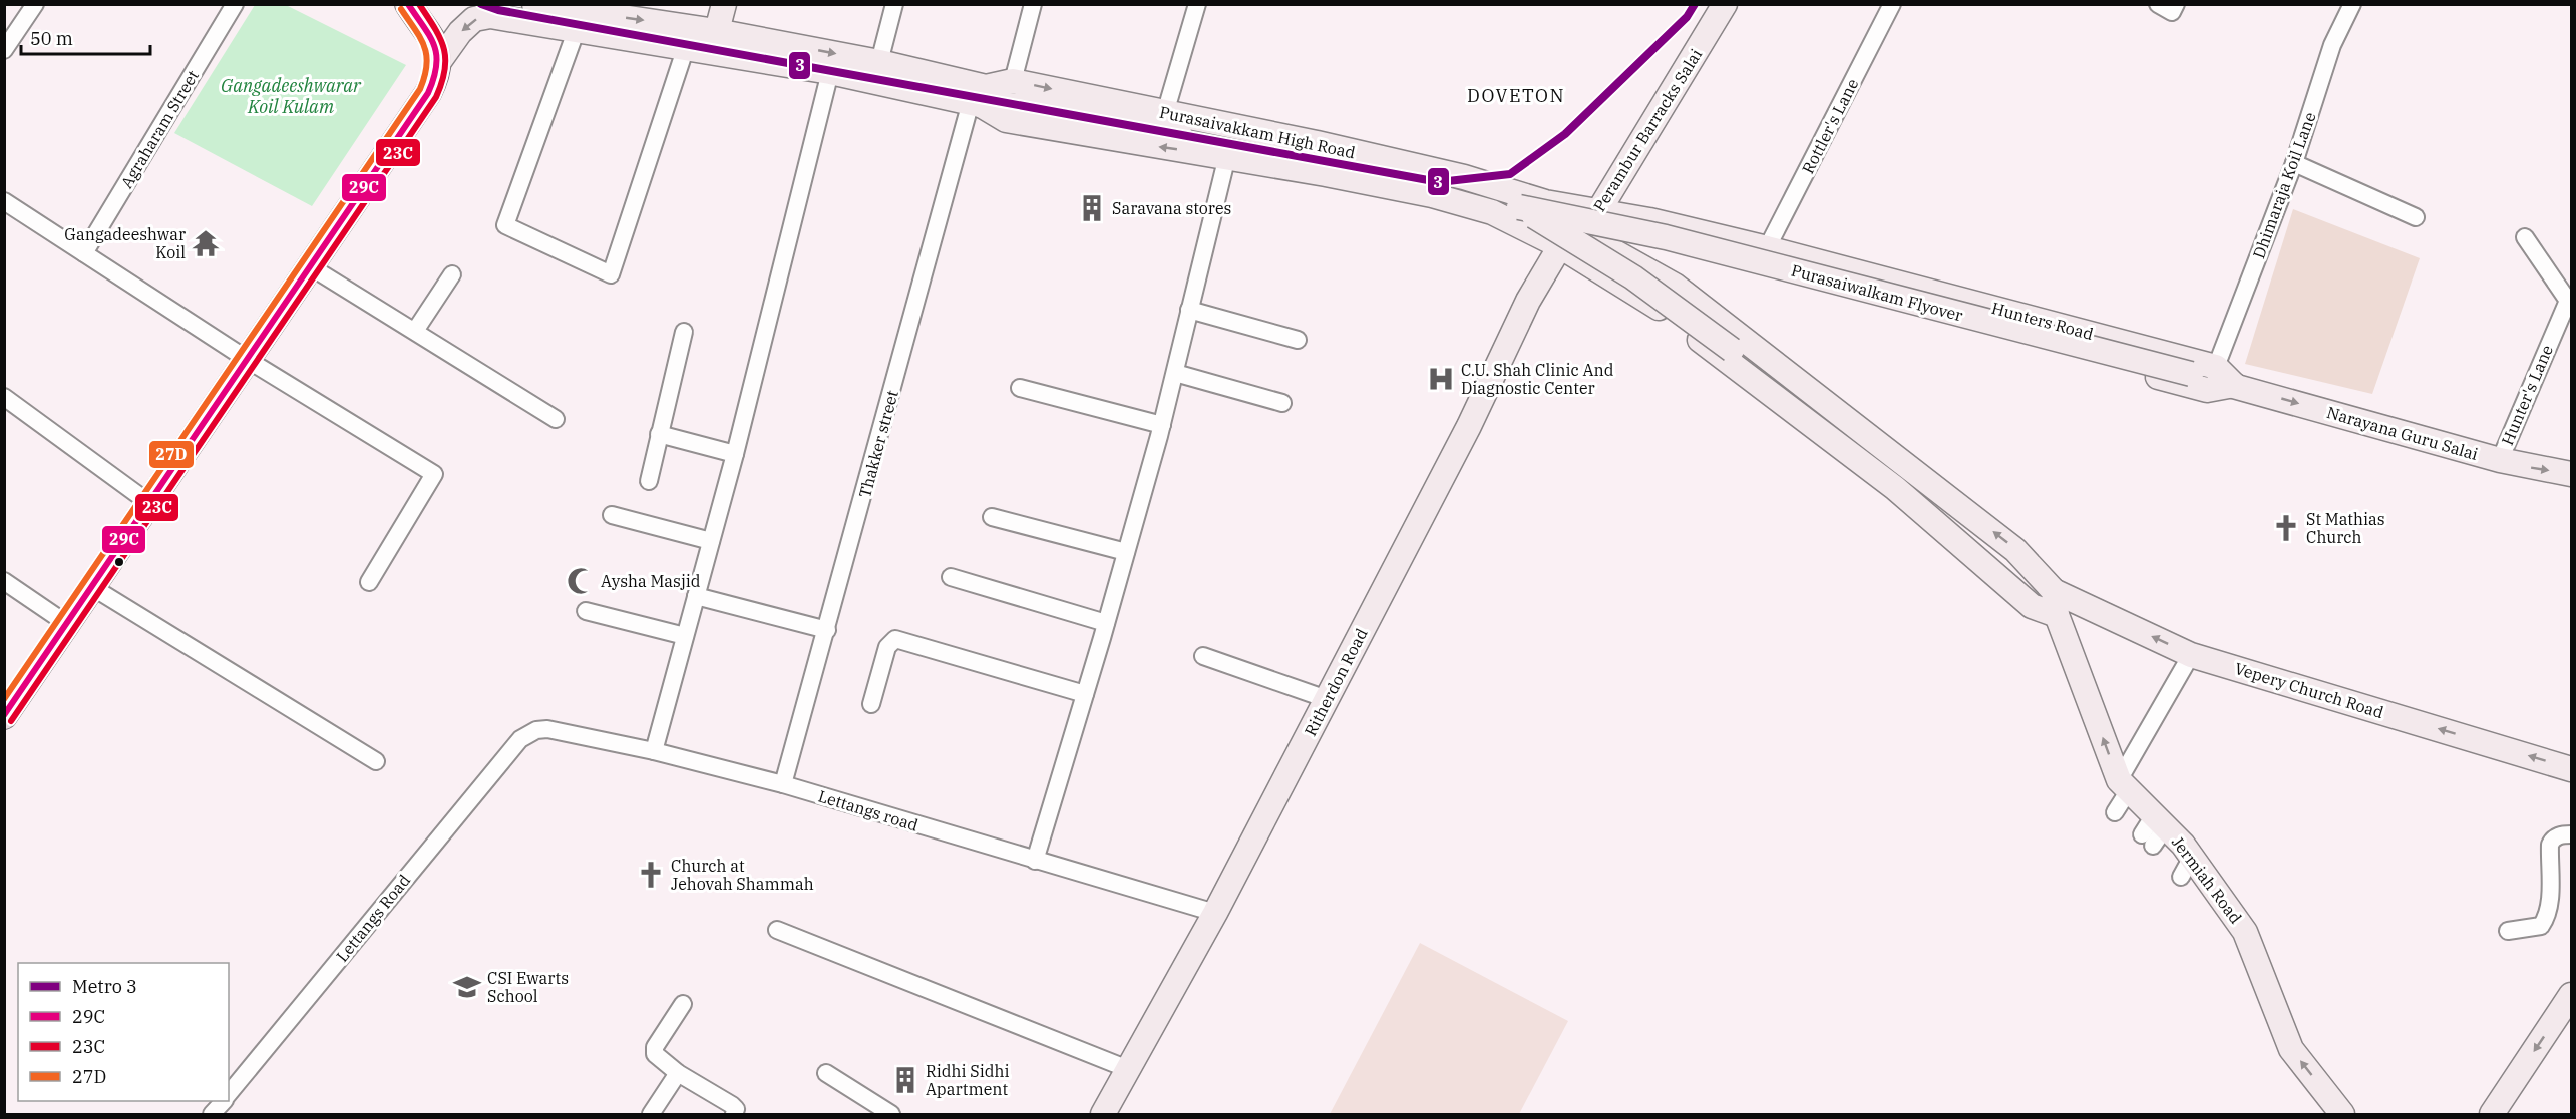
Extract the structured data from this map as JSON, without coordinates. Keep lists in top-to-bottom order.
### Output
{
  "streets": {
    "main road": [
      "Perambur Barracks Salai",
      "Purasaivakkam High Road",
      "Purasaiwalkam Flyover",
      "Hunters Road",
      "Narayana Guru Salai",
      "Ritherdon Road",
      "Vepery Church Road",
      "Jermiah Road"
    ],
    "street": [
      "Rottler's Lane",
      "Agraharam Street",
      "Dhimaraja Koil Lane",
      "Hunter's Lane",
      "Thakker street",
      "Lettangs road",
      "Lettangs Road"
    ]
  },
  "crossings": [
    ["Rottler's Lane", "Hunters Road"],
    ["Perambur Barracks Salai", "Purasaivakkam High Road"],
    ["Perambur Barracks Salai", "Hunters Road"],
    ["Perambur Barracks Salai", "Ritherdon Road"],
    ["Purasaivakkam High Road", "Purasaiwalkam Flyover"],
    ["Purasaivakkam High Road", "Hunters Road"],
    ["Purasaivakkam High Road", "Thakker street"],
    ["Dhimaraja Koil Lane", "Hunters Road"],
    ["Purasaiwalkam Flyover", "Narayana Guru Salai"],
    ["Purasaiwalkam Flyover", "Thakker street"],
    ["Purasaiwalkam Flyover", "Jermiah Road"],
    ["Hunter's Lane", "Narayana Guru Salai"],
    ["Thakker street", "Lettangs road"],
    ["Ritherdon Road", "Lettangs road"],
    ["Lettangs road", "Lettangs Road"]
  ],
  "one_way": ["Narayana Guru Salai", "Vepery Church Road", "Jermiah Road"],
  "districts": ["DOVETON"],
  "water": ["Gangadeeshwarar Koil Kulam"],
  "places": {
    "building": ["Saravana stores", "Ridhi Sidhi Apartment"],
    "temple": ["Gangadeeshwar Koil"],
    "hospital": ["C.U. Shah Clinic And Diagnostic Center"],
    "church": ["St Mathias Church", "Church at Jehovah Shammah"],
    "mosque": ["Aysha Masjid"],
    "school or university": ["CSI Ewarts School"]
  },
  "lines": [
    "metro line 3",
    "transit line 29C",
    "transit line 23C",
    "transit line 27D"
  ],
  "legend": [
    "Metro 3",
    "29C",
    "23C",
    "27D"
  ],
  "scale_bar": "50 m"
}
